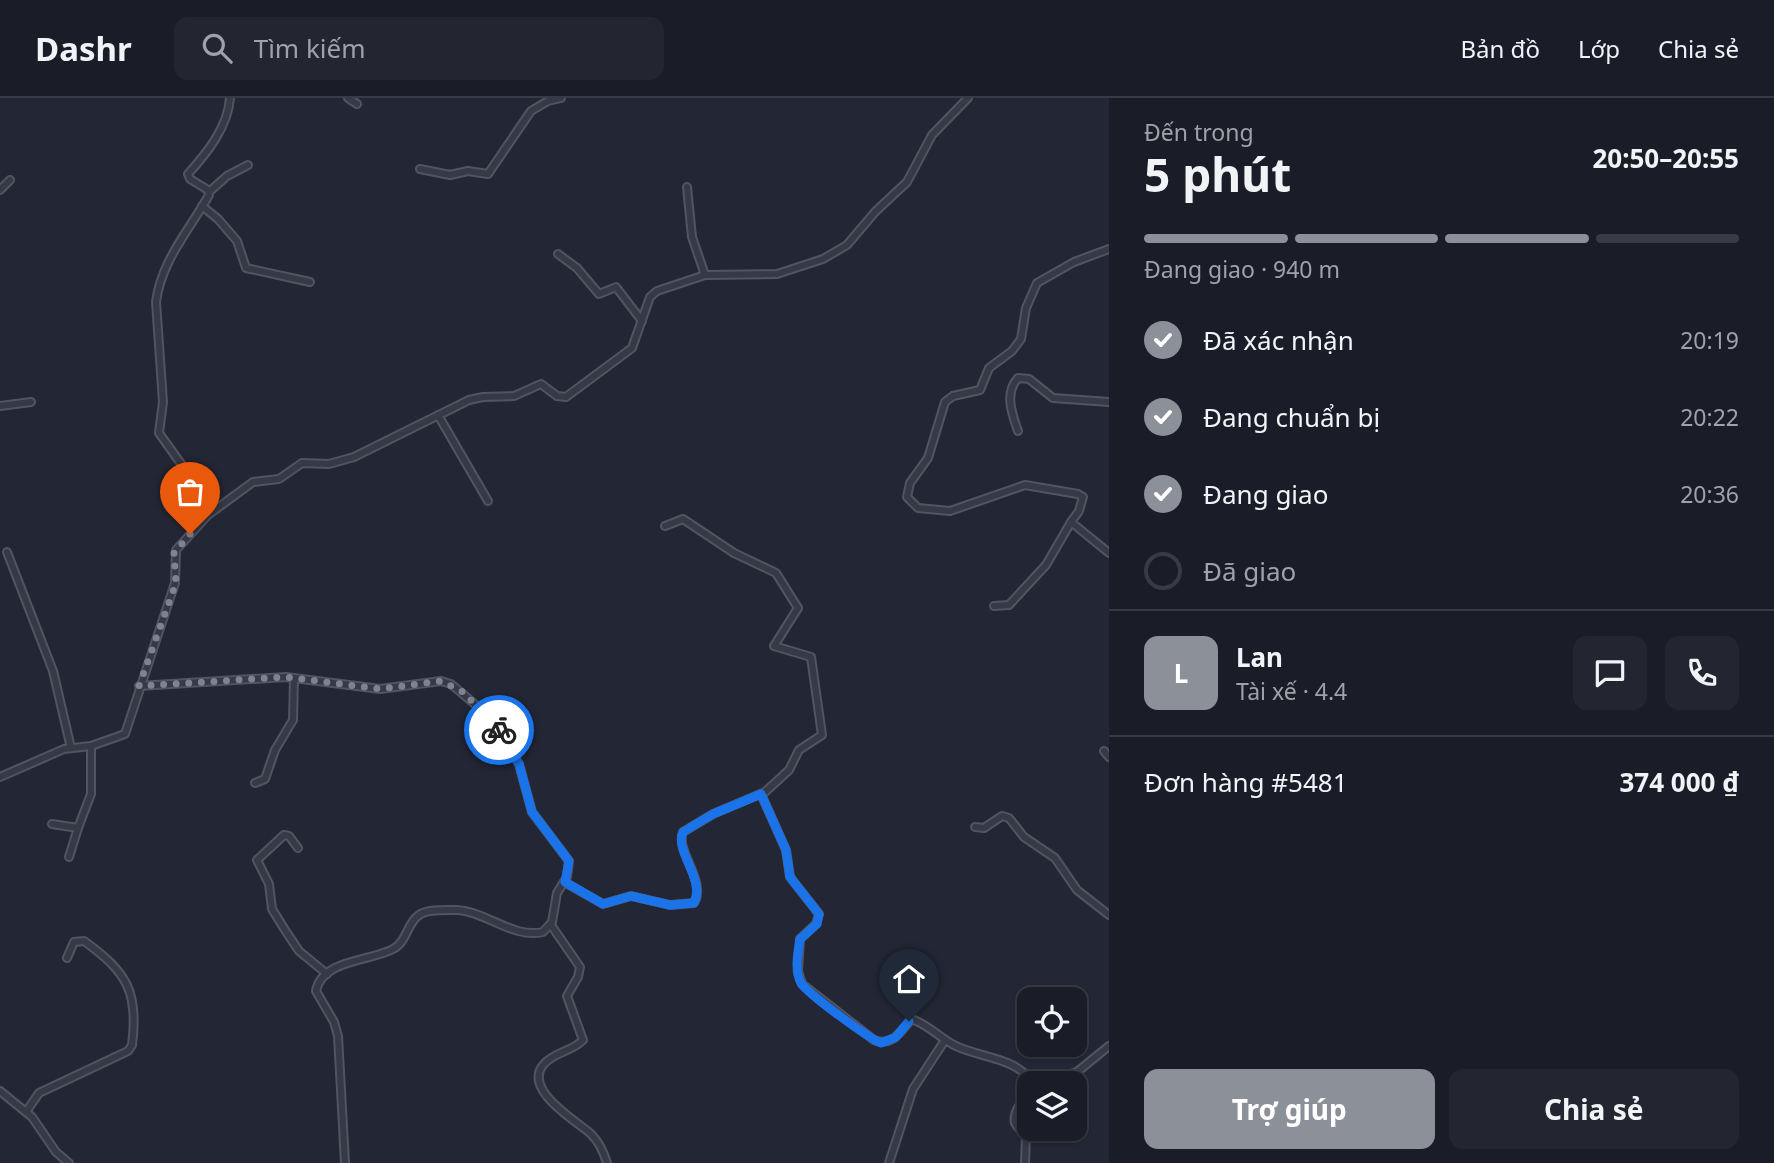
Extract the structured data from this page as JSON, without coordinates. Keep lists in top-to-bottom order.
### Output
{
  "page": {
    "header": "Dashr",
    "search": "Tìm kiếm",
    "nav": ["Bản đồ", "Lớp", "Chia sẻ"],
    "heading": ["5 phút", "Đến trong", "20:50–20:55"],
    "panel": [
      "Lan",
      "Tài xế · 4.4",
      "Đơn hàng #5481",
      "374 000 ₫"
    ],
    "bar": "Đang giao · 940 m",
    "list": [
      ["Đã xác nhận", "20:19"],
      ["Đang chuẩn bị", "20:22"],
      ["Đang giao", "20:36"],
      "Đã giao"
    ],
    "round": "L",
    "buttons": ["Trợ giúp", "Chia sẻ"]
  }
}
